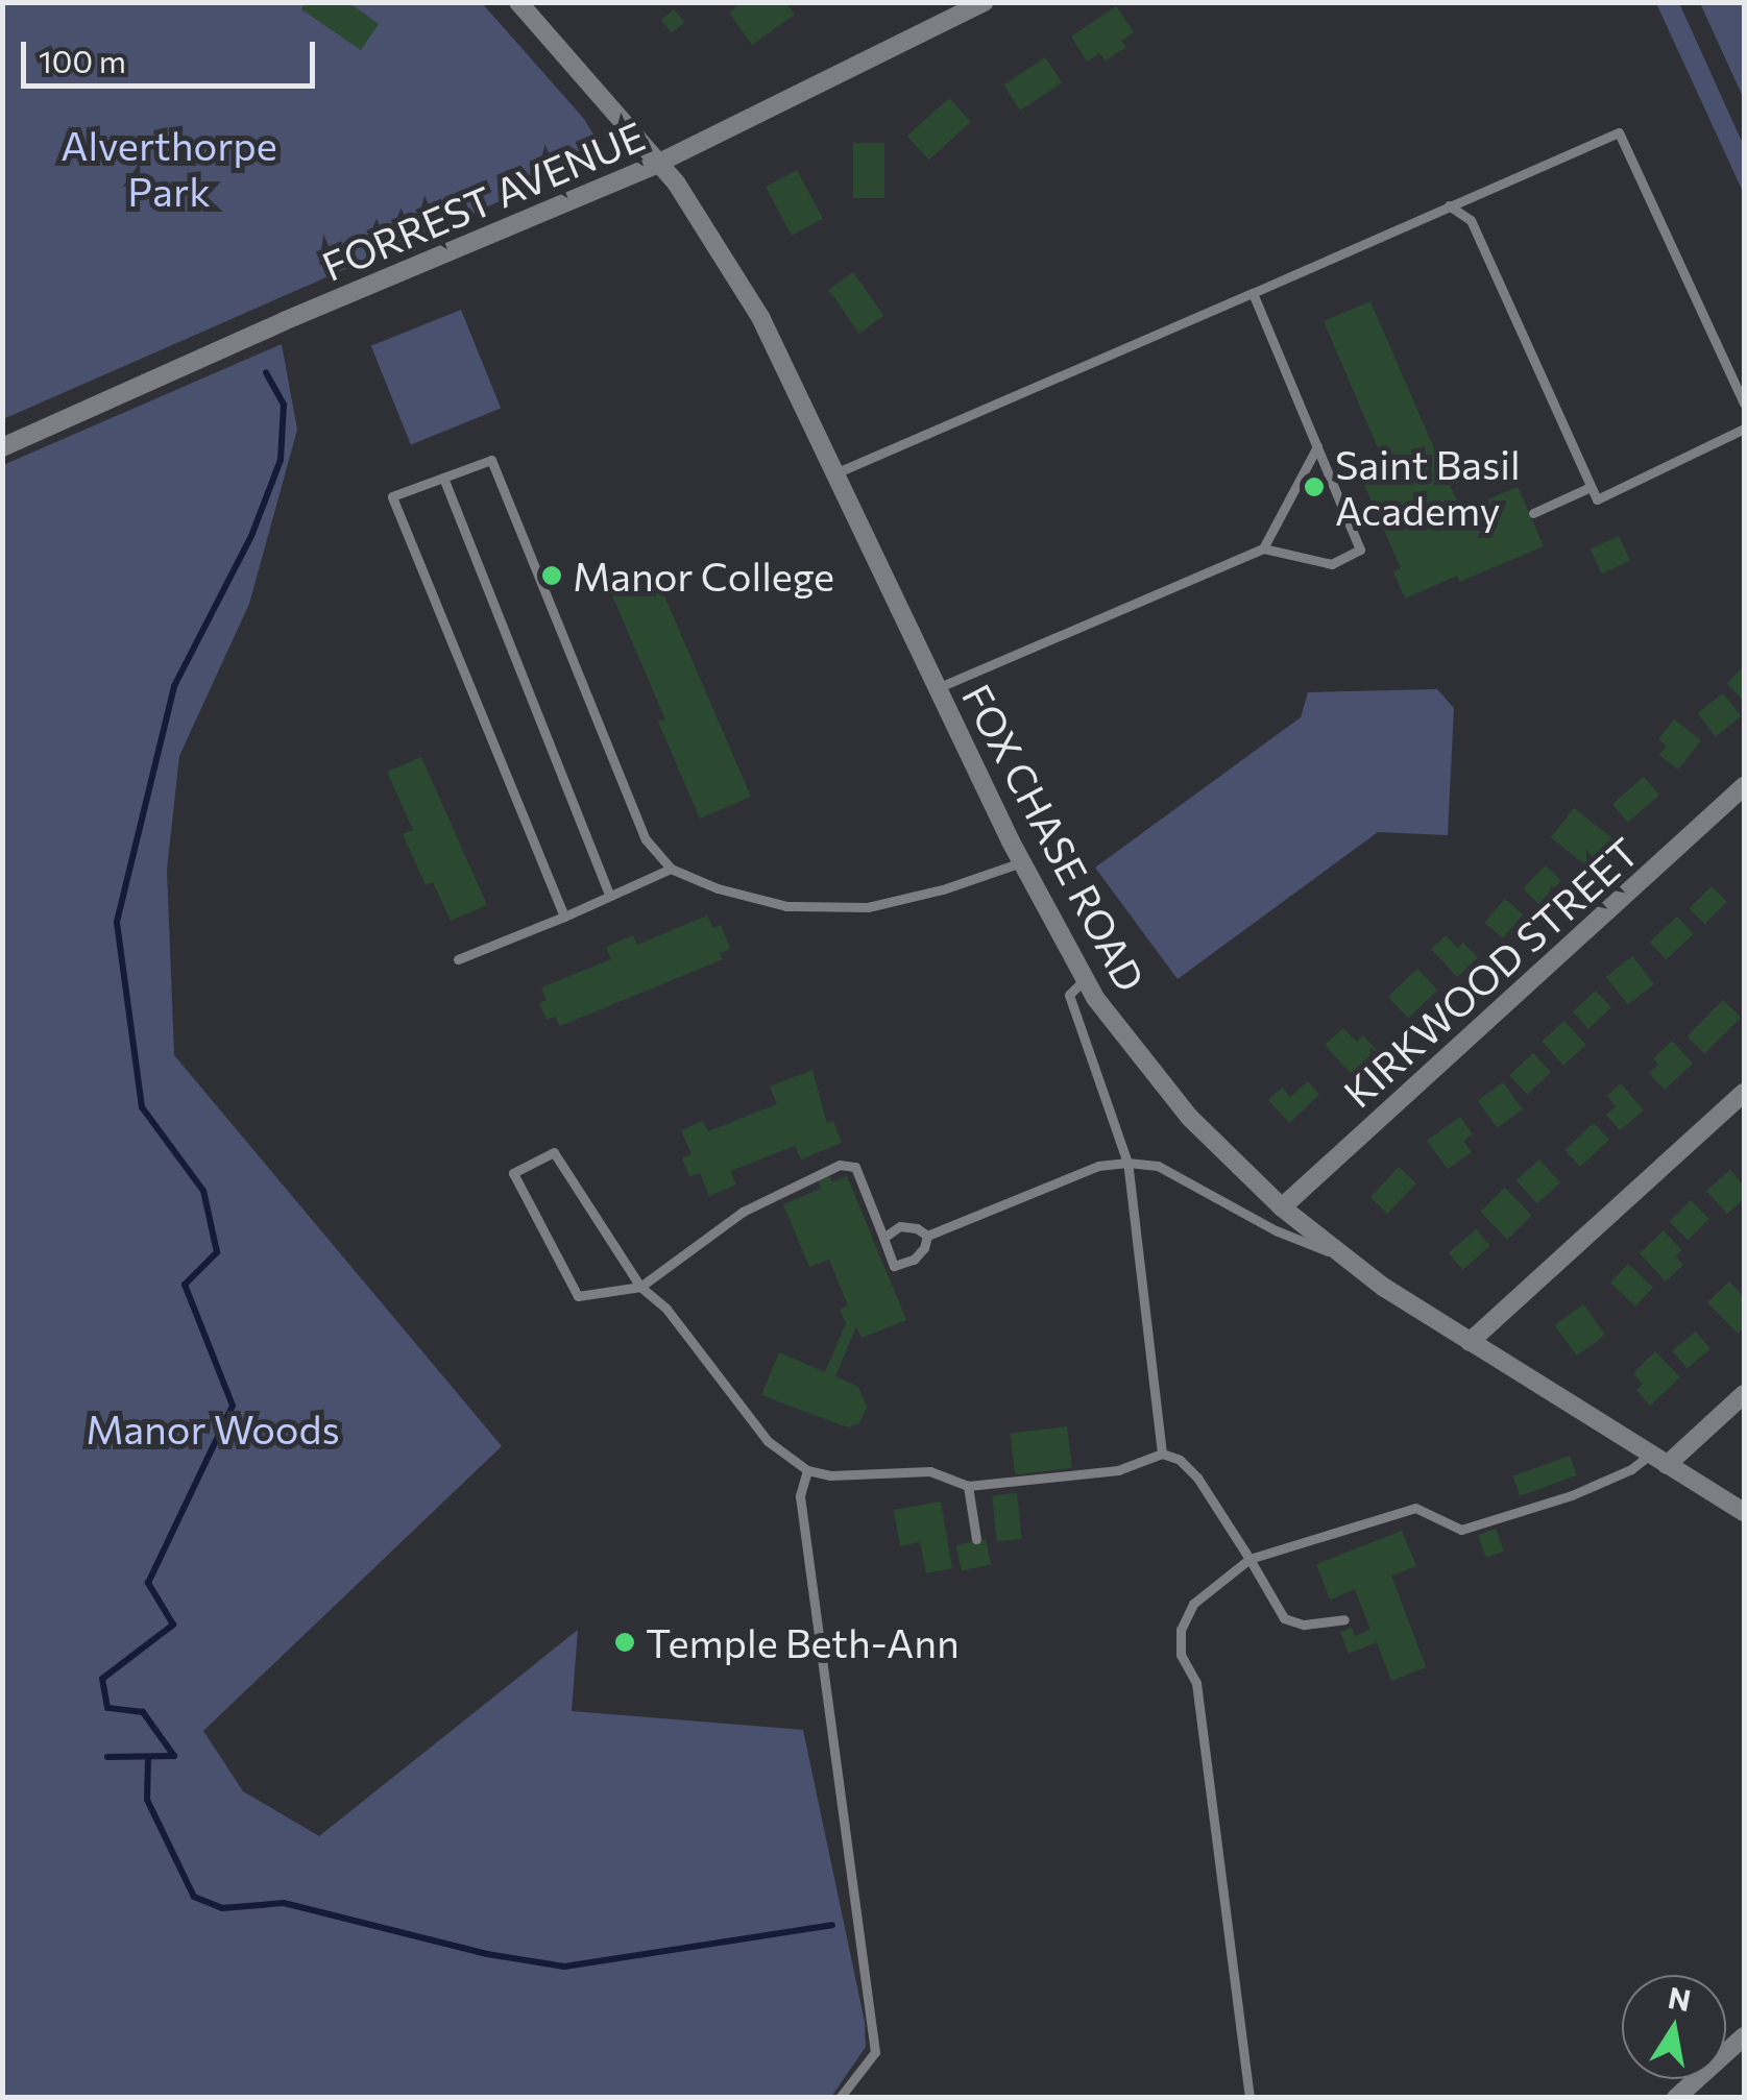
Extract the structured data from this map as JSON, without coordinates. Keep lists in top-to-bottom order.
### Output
{
  "streets": {
    "street": ["FORREST AVENUE", "FOX CHASE ROAD", "KIRKWOOD STREET"]
  },
  "crossings": [
    ["FORREST AVENUE", "FOX CHASE ROAD"],
    ["FOX CHASE ROAD", "KIRKWOOD STREET"]
  ],
  "parks": ["Alverthorpe Park", "Manor Woods"],
  "places": ["Saint Basil Academy", "Manor College", "Temple Beth-Ann"],
  "scale_bar": "100 m",
  "north": "top"
}
